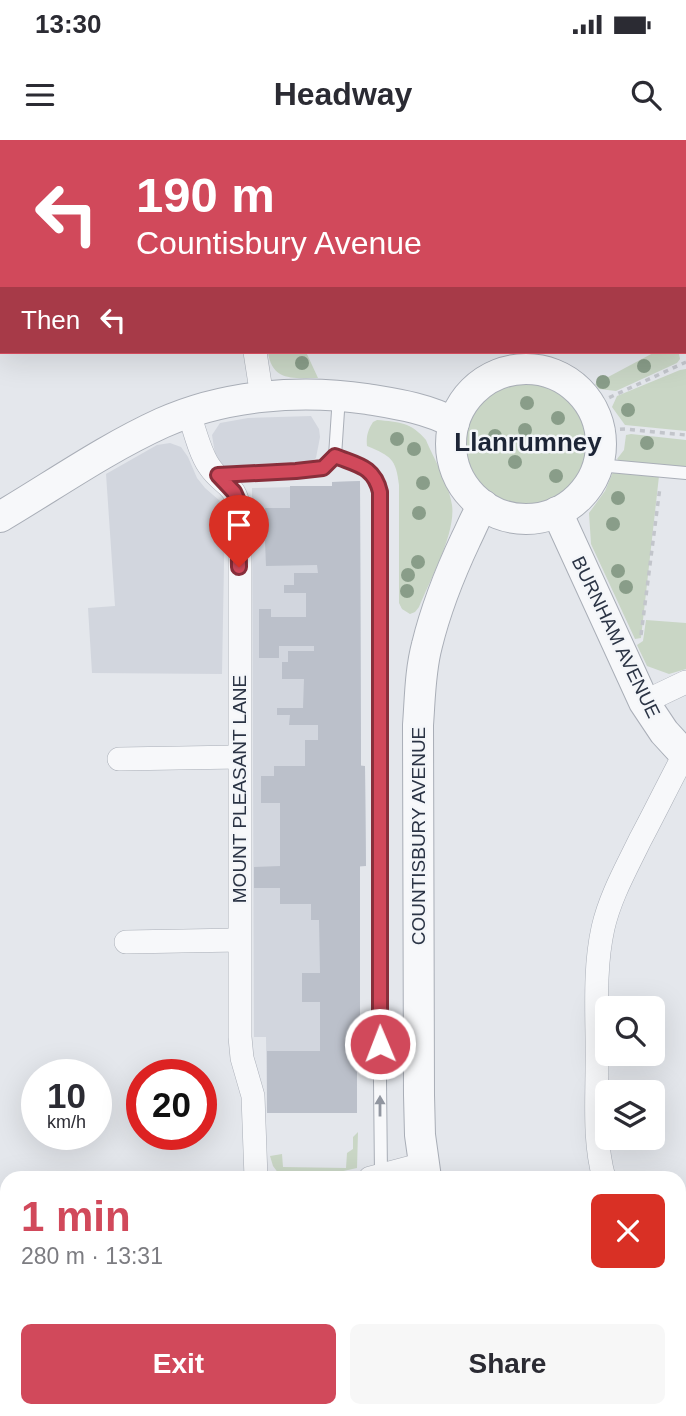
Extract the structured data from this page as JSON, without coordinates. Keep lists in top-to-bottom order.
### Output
{
  "streets": {
    "street": ["BURNHAM AVENUE", "MOUNT PLEASANT LANE", "COUNTISBURY AVENUE"]
  },
  "crossings": [
    ["BURNHAM AVENUE", "COUNTISBURY AVENUE"]
  ],
  "one_way": ["COUNTISBURY AVENUE"],
  "districts": ["Llanrumney"],
  "page": {
    "status": "13:30",
    "header": "Headway",
    "turn": ["190 m", "Countisbury Avenue"],
    "then": "Then",
    "speed": "10 km/h",
    "limit": "20",
    "heading": ["1 min", "280 m · 13:31"],
    "buttons": ["Exit", "Share"]
  }
}
